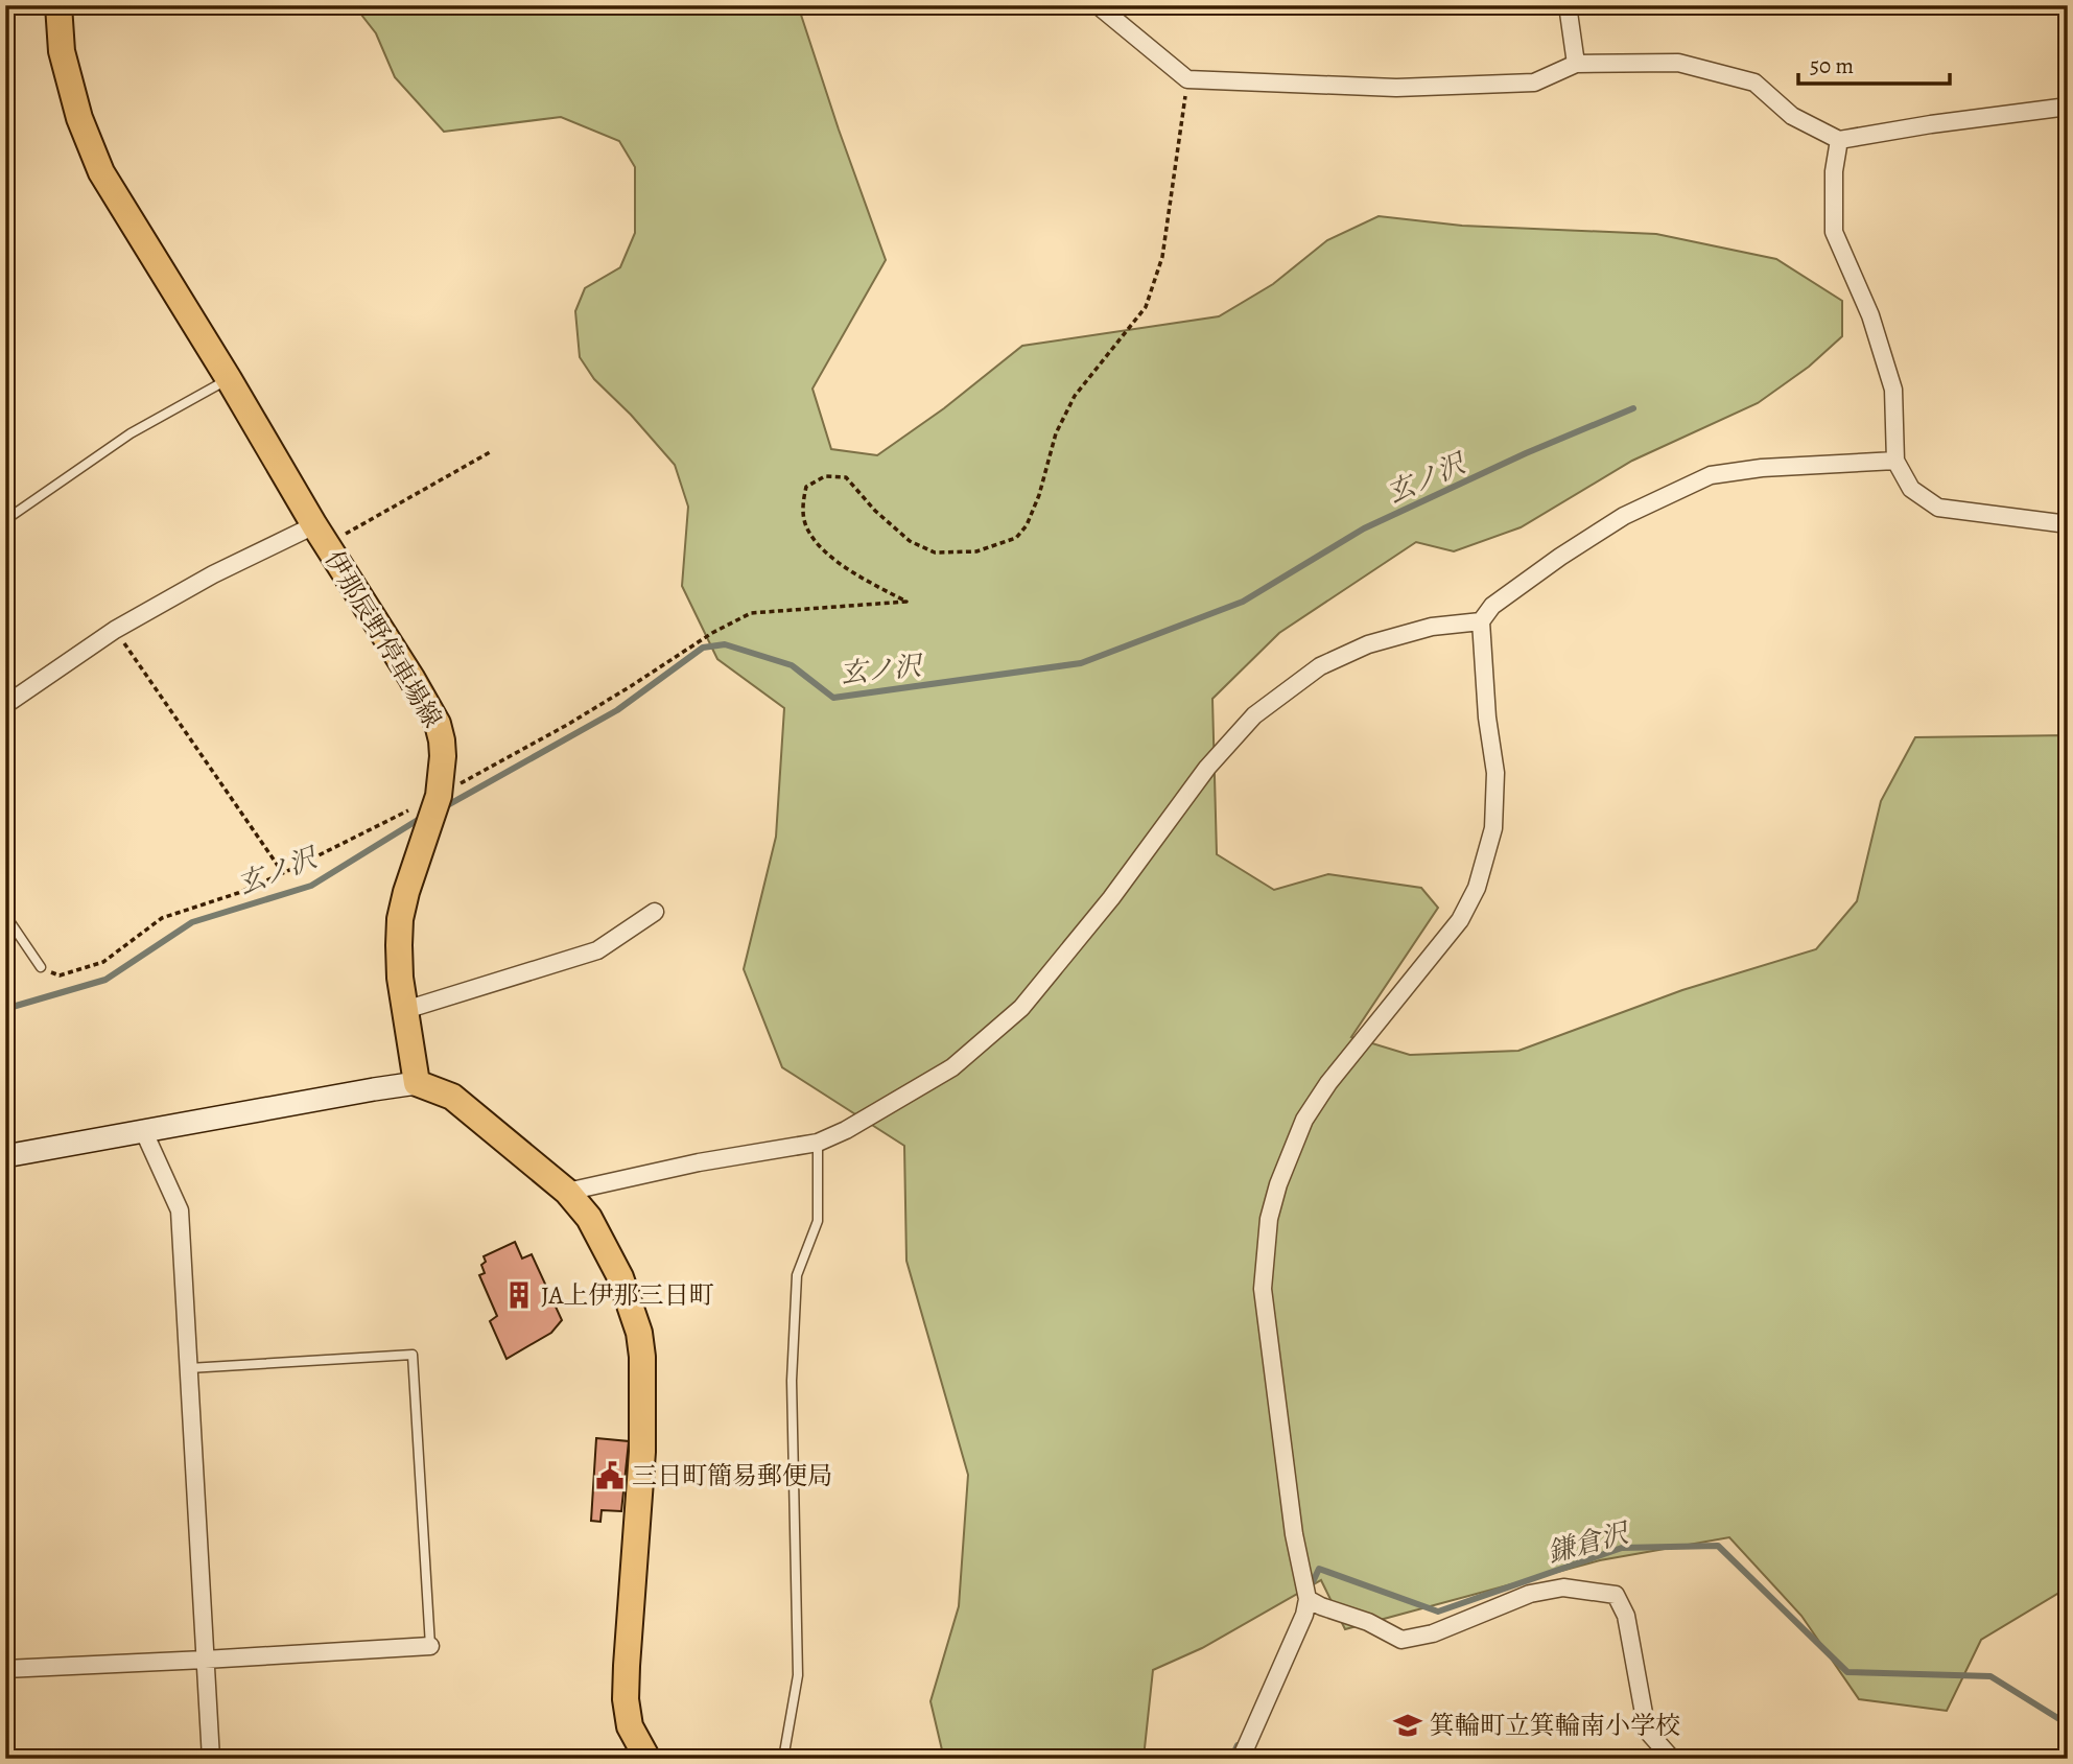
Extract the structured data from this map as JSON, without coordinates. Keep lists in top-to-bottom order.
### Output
{
  "streets": {
    "main road": ["伊那辰野停車場線"]
  },
  "water": ["玄ノ沢", "鎌倉沢"],
  "places": {
    "building": ["JA上伊那三日町"],
    "public building": ["三日町簡易郵便局"],
    "school or university": ["箕輪町立箕輪南小学校"]
  },
  "scale_bar": "50 m"
}
